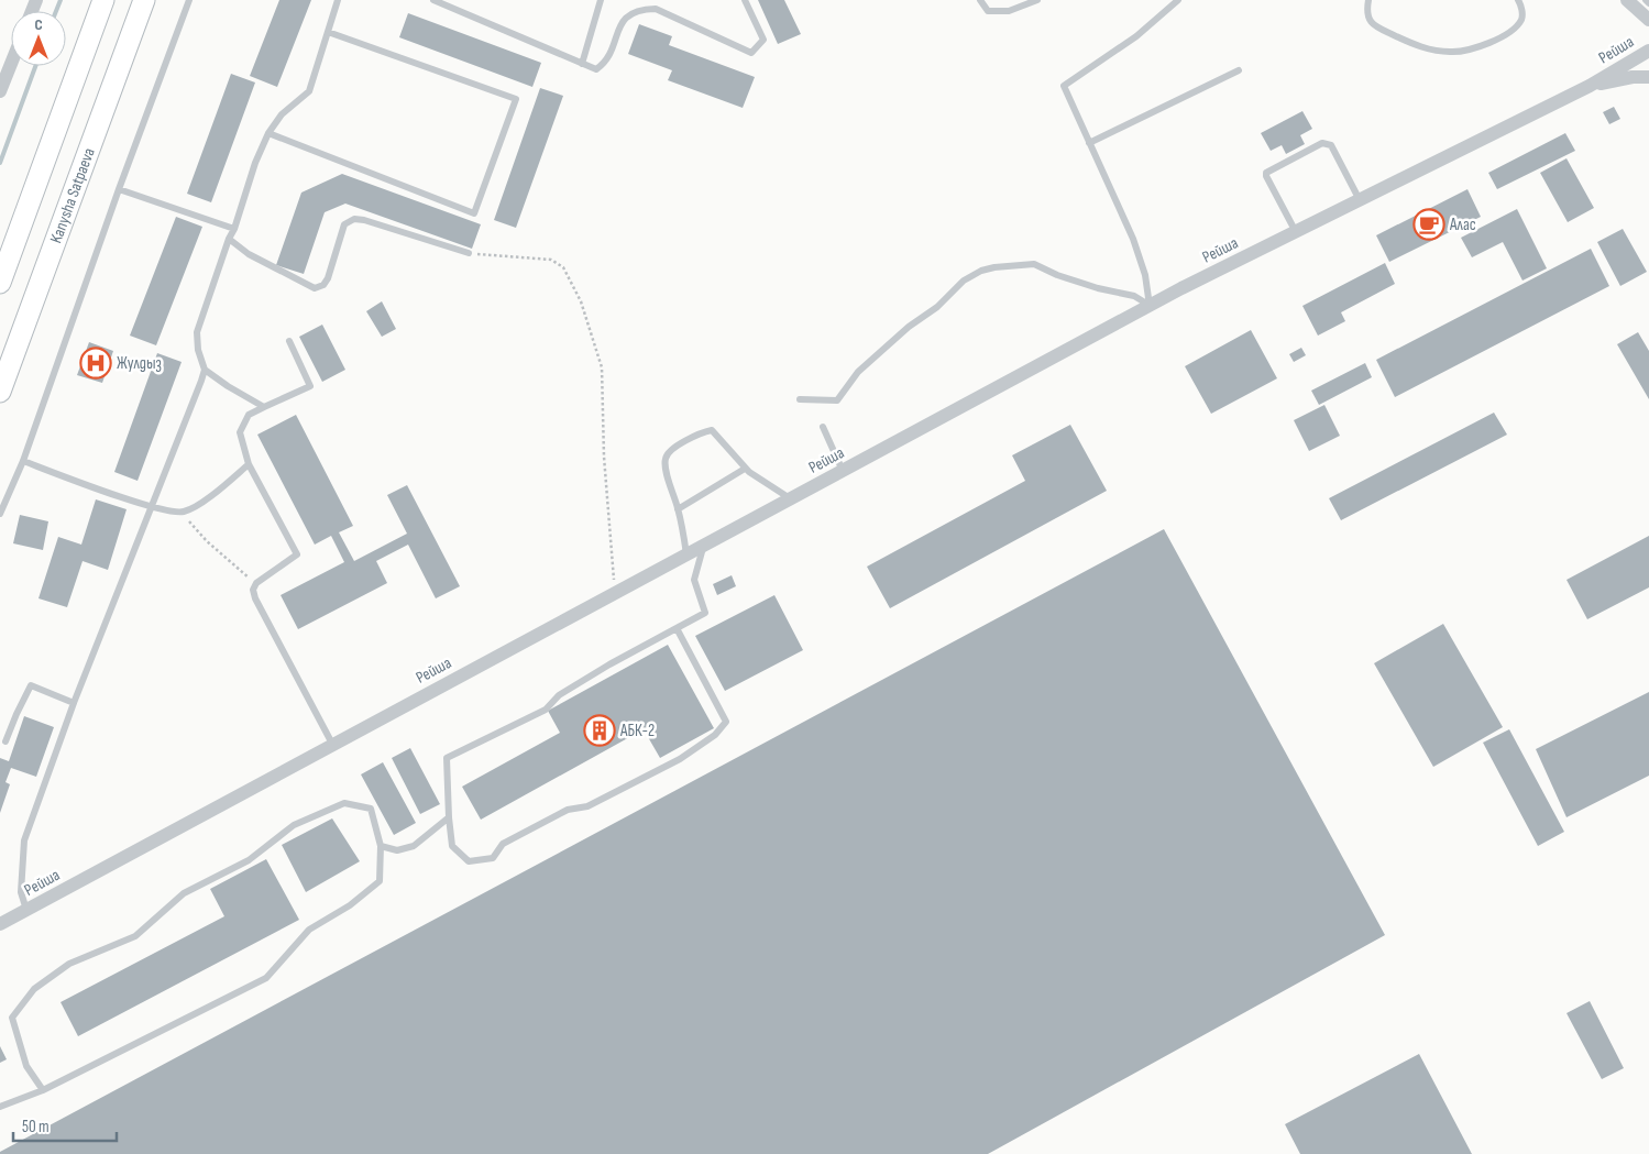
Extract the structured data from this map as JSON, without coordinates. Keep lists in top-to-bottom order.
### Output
{
  "streets": {
    "main road": ["Kanysha Satpaeva"],
    "street": ["Рейша"]
  },
  "places": {
    "cafe": ["Алас"],
    "hospital": ["Жулдыз"],
    "building": ["АБК-2"]
  },
  "scale_bar": "50 m",
  "north": "top"
}
